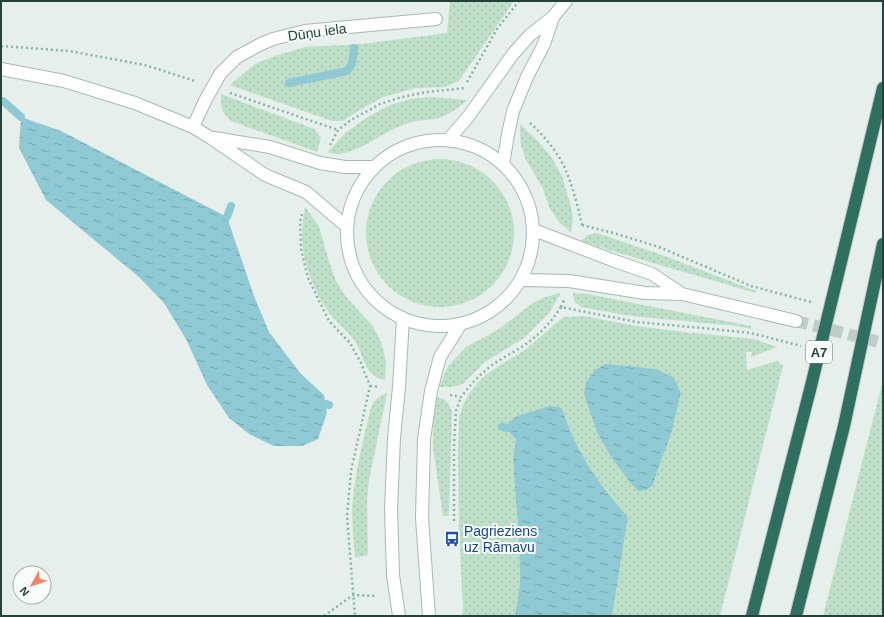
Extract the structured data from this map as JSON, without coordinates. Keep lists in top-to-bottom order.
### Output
{
  "streets": {
    "highway": ["A7"],
    "main road": ["Dūņu iela"]
  },
  "places": {
    "bus stop": ["Pagrieziens uz Rāmavu"]
  },
  "north": "bottom left"
}
